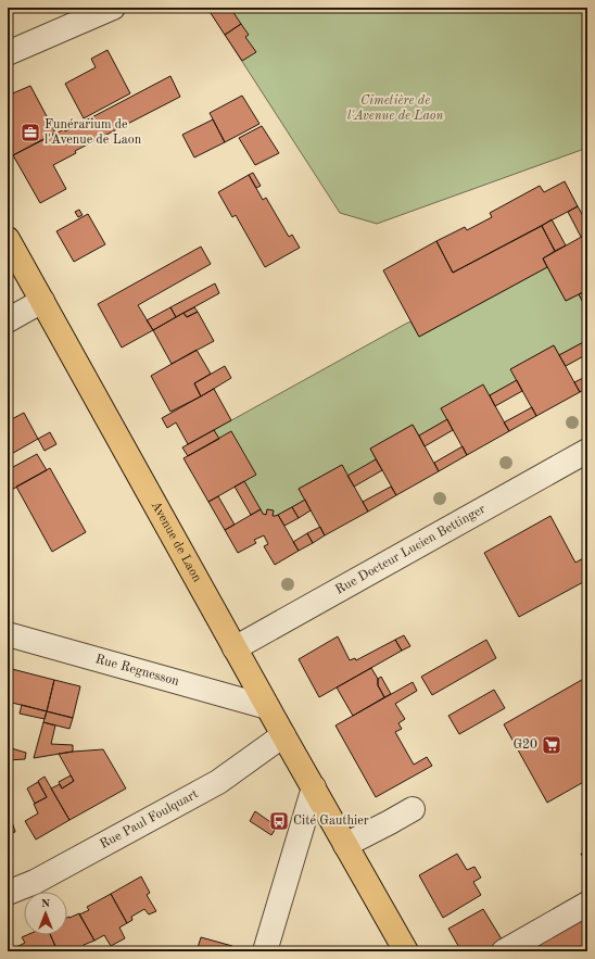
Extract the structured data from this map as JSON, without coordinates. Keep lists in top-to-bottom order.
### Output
{
  "streets": {
    "main road": ["Avenue de Laon"],
    "street": ["Rue Docteur Lucien Bettinger", "Rue Regnesson", "Rue Paul Foulquart"]
  },
  "crossings": [
    ["Avenue de Laon", "Rue Docteur Lucien Bettinger"],
    ["Avenue de Laon", "Rue Regnesson"],
    ["Avenue de Laon", "Rue Paul Foulquart"]
  ],
  "parks": ["Cimetière de l'Avenue de Laon"],
  "places": {
    "office": ["Funérarium de l'Avenue de Laon"],
    "supermarket": ["G20"],
    "bus stop": ["Cité Gauthier"]
  },
  "north": "top"
}
